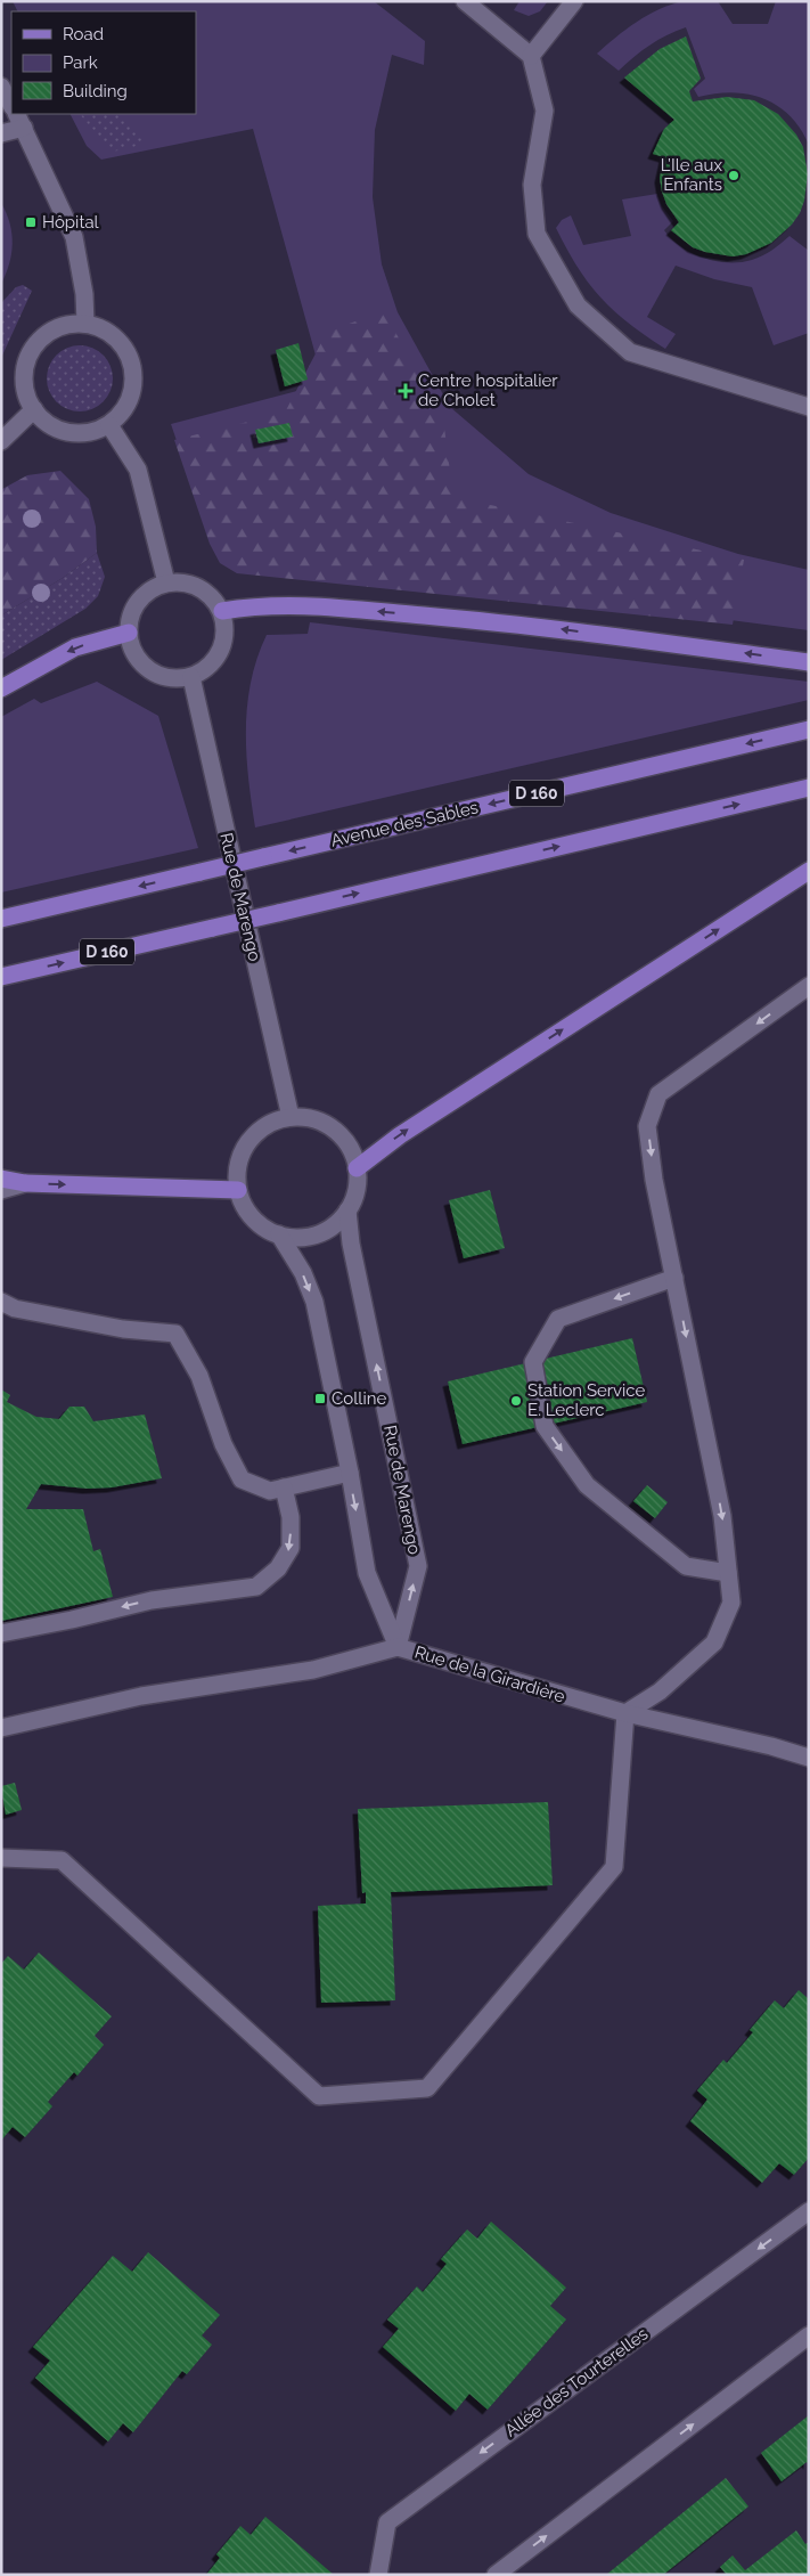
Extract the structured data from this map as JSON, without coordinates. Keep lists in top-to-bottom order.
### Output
{
  "streets": {
    "main road": ["D 160", "Avenue des Sables"],
    "street": ["Rue de Marengo", "Rue de la Girardière", "Allée des Tourterelles"]
  },
  "crossings": [
    ["Rue de Marengo", "Rue de la Girardière"]
  ],
  "places": {
    "other": ["L’Ile aux Enfants", "Station Service E. Leclerc"],
    "transit": ["Hôpital", "Colline"],
    "health": ["Centre hospitalier de Cholet"]
  },
  "legend": ["Road", "Park", "Building"]
}
